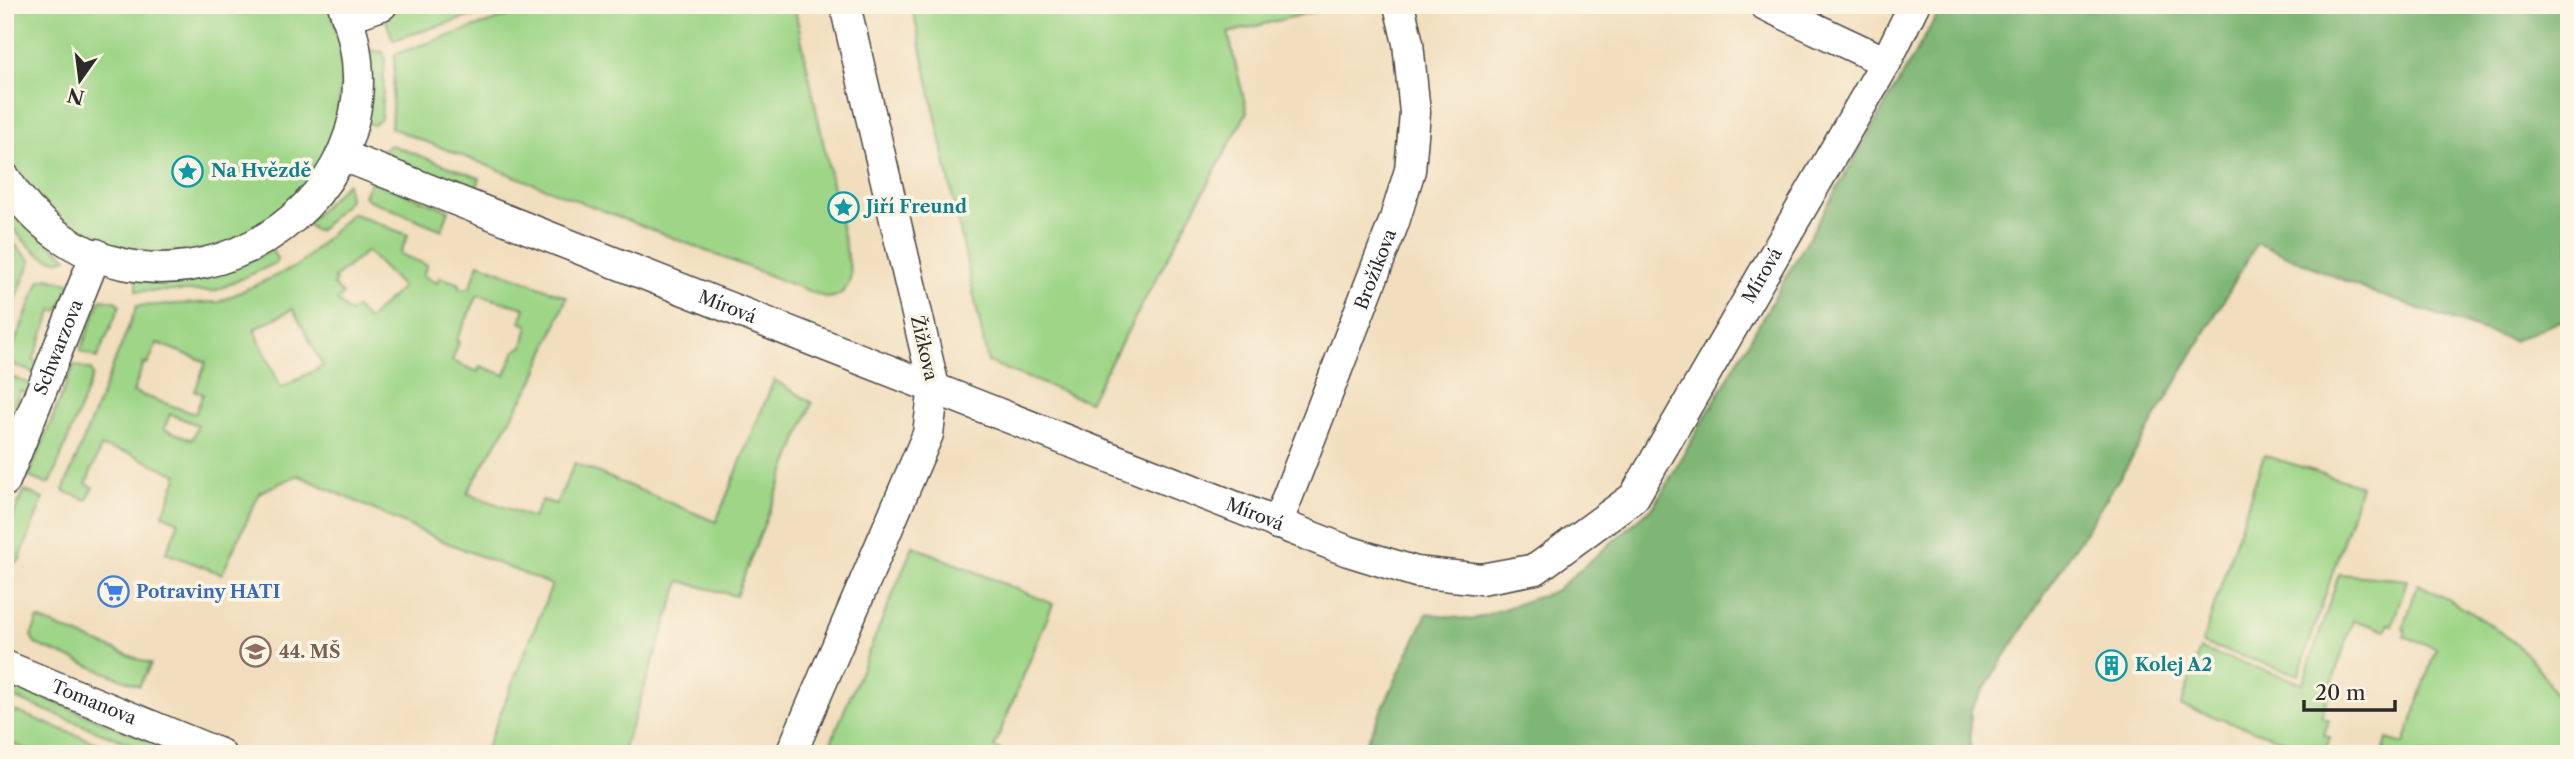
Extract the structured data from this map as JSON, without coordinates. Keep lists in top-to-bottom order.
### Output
{
  "streets": {
    "street": [
      "Brožíkova",
      "Mírová",
      "Schwarzova",
      "Žižkova",
      "Tomanova"
    ]
  },
  "crossings": [
    ["Brožíkova", "Mírová"],
    ["Mírová", "Žižkova"]
  ],
  "places": {
    "place": ["Na Hvězdě", "Jiří Freund"],
    "supermarket": ["Potraviny HATI"],
    "school or university": ["44. MŠ"],
    "building": ["Kolej A2"]
  },
  "scale_bar": "20 m",
  "north": "bottom"
}
